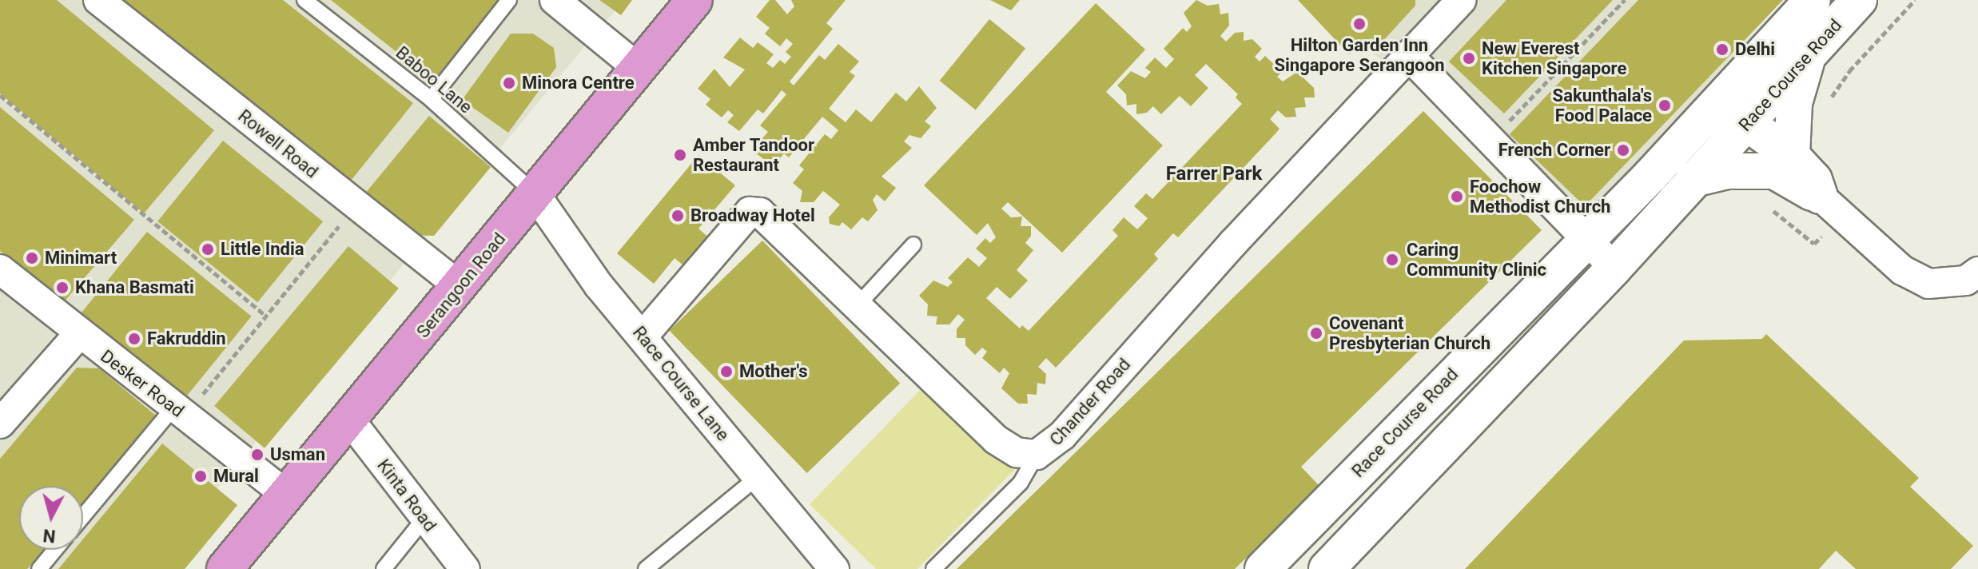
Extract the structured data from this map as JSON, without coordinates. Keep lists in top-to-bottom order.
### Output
{
  "streets": {
    "main road": ["Serangoon Road"],
    "street": [
      "Race Course Road",
      "Rowell Road",
      "Desker Road",
      "Race Course Lane",
      "Chander Road",
      "Kinta Road"
    ],
    "lane": ["Baboo Lane"]
  },
  "crossings": [
    ["Baboo Lane", "Serangoon Road"],
    ["Baboo Lane", "Race Course Lane"],
    ["Rowell Road", "Serangoon Road"],
    ["Serangoon Road", "Desker Road"],
    ["Serangoon Road", "Race Course Lane"],
    ["Serangoon Road", "Kinta Road"],
    ["Race Course Lane", "Chander Road"]
  ],
  "districts": ["Farrer Park"],
  "places": [
    "Hilton Garden Inn Singapore Serangoon",
    "Delhi",
    "New Everest Kitchen Singapore",
    "Minora Centre",
    "Sakunthala's Food Palace",
    "French Corner",
    "Amber Tandoor Restaurant",
    "Foochow Methodist Church",
    "Broadway Hotel",
    "Little India",
    "Minimart",
    "Caring Community Clinic",
    "Khana Basmati",
    "Covenant Presbyterian Church",
    "Fakruddin",
    "Mother's",
    "Usman",
    "Mural"
  ],
  "north": "bottom"
}
